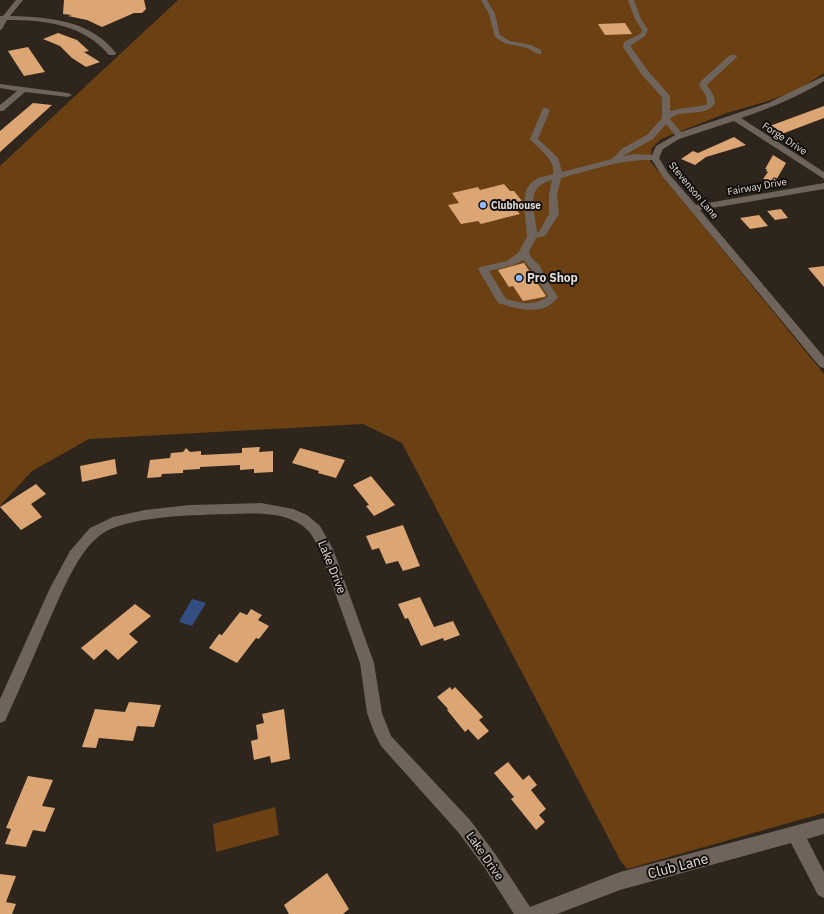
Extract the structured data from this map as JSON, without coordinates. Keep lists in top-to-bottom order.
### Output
{
  "streets": {
    "street": [
      "Forge Drive",
      "Fairway Drive",
      "Stevenson Lane",
      "Lake Drive",
      "Club Lane"
    ]
  },
  "crossings": [
    ["Forge Drive", "Stevenson Lane"],
    ["Fairway Drive", "Stevenson Lane"]
  ],
  "places": ["Clubhouse", "Pro Shop"]
}
